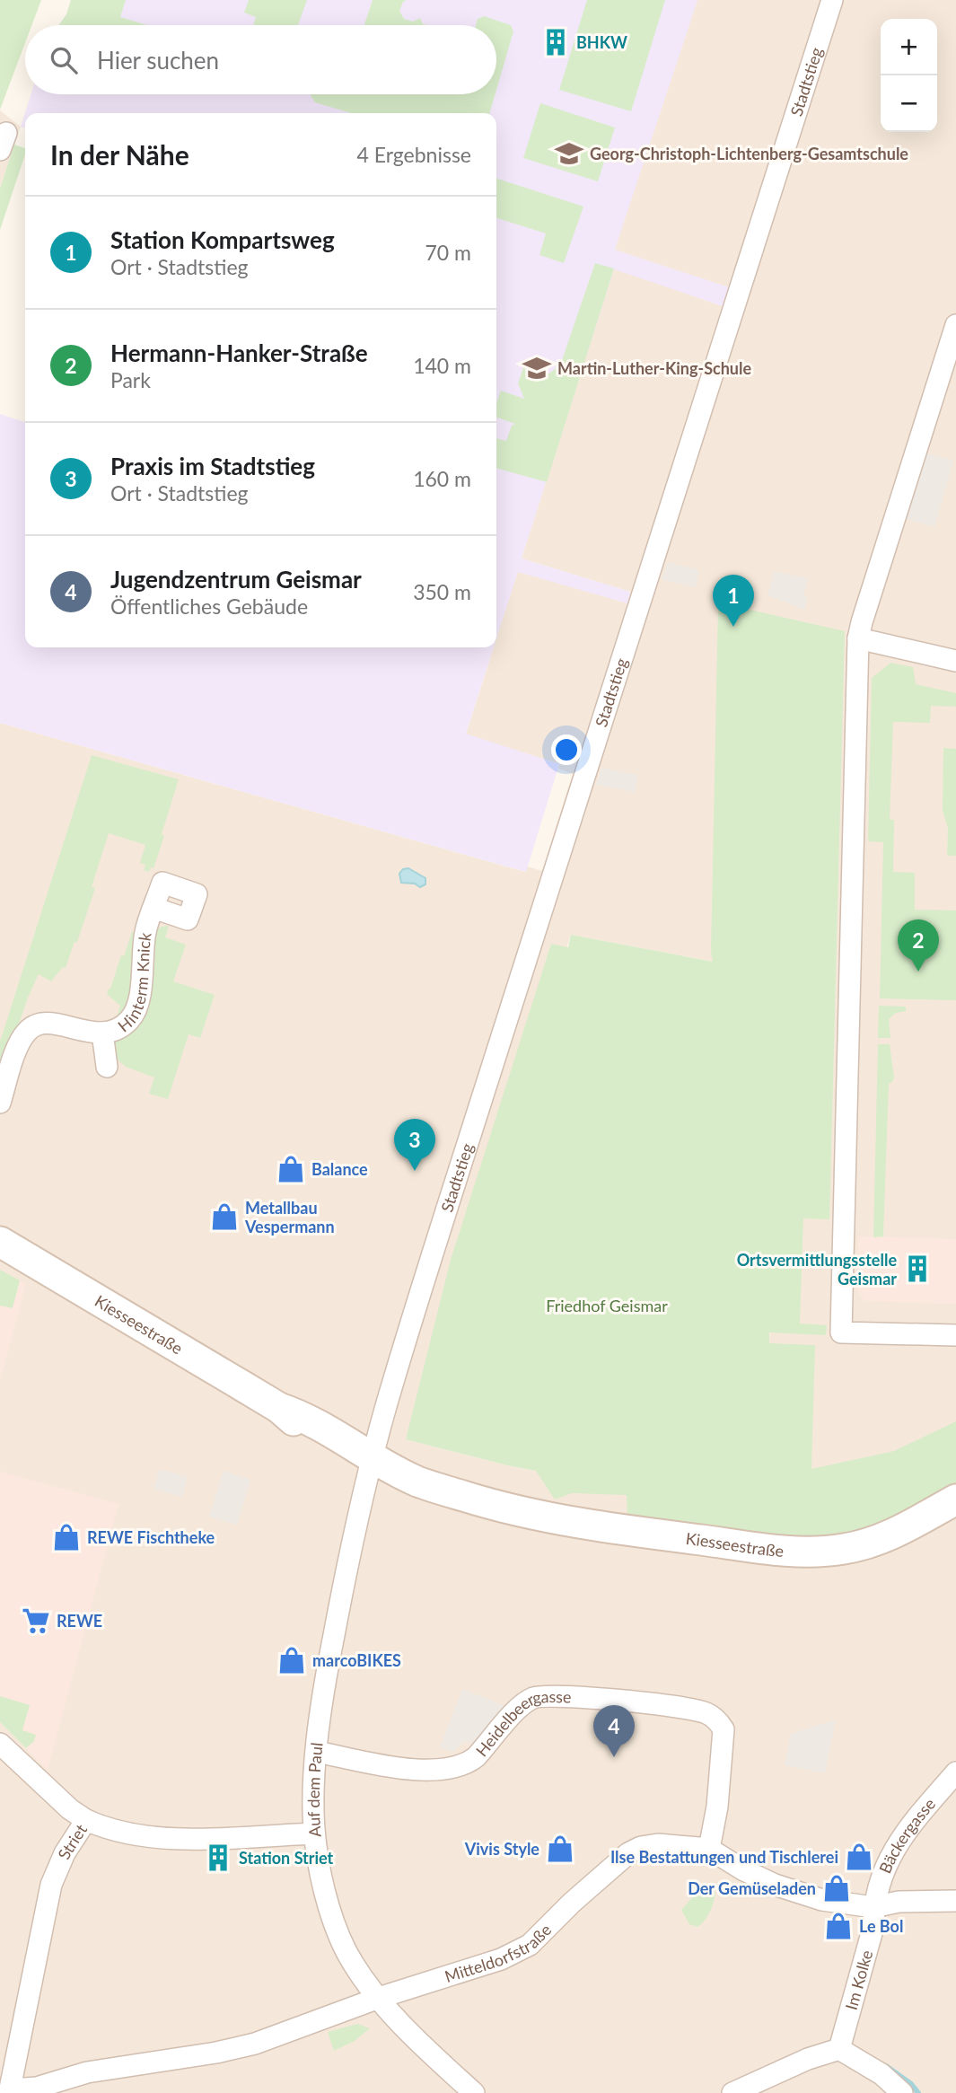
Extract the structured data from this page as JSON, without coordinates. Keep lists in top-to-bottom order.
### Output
{
  "streets": {
    "street": [
      "Stadtstieg",
      "Hinterm Knick",
      "Kiesseestraße",
      "Heidelbeergasse",
      "Auf dem Paul",
      "Bäckergasse",
      "Striet",
      "Mitteldorfstraße",
      "Im Kolke"
    ]
  },
  "crossings": [
    ["Stadtstieg", "Kiesseestraße"],
    ["Stadtstieg", "Auf dem Paul"],
    ["Kiesseestraße", "Auf dem Paul"],
    ["Heidelbeergasse", "Auf dem Paul"],
    ["Heidelbeergasse", "Mitteldorfstraße"],
    ["Auf dem Paul", "Striet"],
    ["Auf dem Paul", "Mitteldorfstraße"],
    ["Bäckergasse", "Mitteldorfstraße"],
    ["Bäckergasse", "Im Kolke"],
    ["Striet", "Mitteldorfstraße"],
    ["Mitteldorfstraße", "Im Kolke"]
  ],
  "parks": ["Friedhof Geismar"],
  "places": {
    "building": ["BHKW", "Ortsvermittlungsstelle Geismar", "Station Striet"],
    "school or university": ["Georg-Christoph-Lichtenberg-Gesamtschule", "Martin-Luther-King-Schule"],
    "shop": [
      "Balance",
      "Metallbau Vespermann",
      "REWE Fischtheke",
      "marcoBIKES",
      "Vivis Style",
      "Ilse Bestattungen und Tischlerei",
      "Der Gemüseladen",
      "Le Bol"
    ],
    "supermarket": ["REWE"]
  },
  "page": {
    "map_buttons": ["+", "−"],
    "search": "Hier suchen",
    "heading": ["In der Nähe", "4 Ergebnisse"],
    "list": [
      {
        "mark": "1",
        "name": "Station Kompartsweg",
        "note": "Ort · Stadtstieg",
        "value": "70 m"
      },
      {
        "mark": "2",
        "name": "Hermann-Hanker-Straße",
        "note": "Park",
        "value": "140 m"
      },
      {
        "mark": "3",
        "name": "Praxis im Stadtstieg",
        "note": "Ort · Stadtstieg",
        "value": "160 m"
      },
      {
        "mark": "4",
        "name": "Jugendzentrum Geismar",
        "note": "Öffentliches Gebäude",
        "value": "350 m"
      }
    ],
    "pins": [
      "1",
      "2",
      "3",
      "4"
    ]
  }
}
